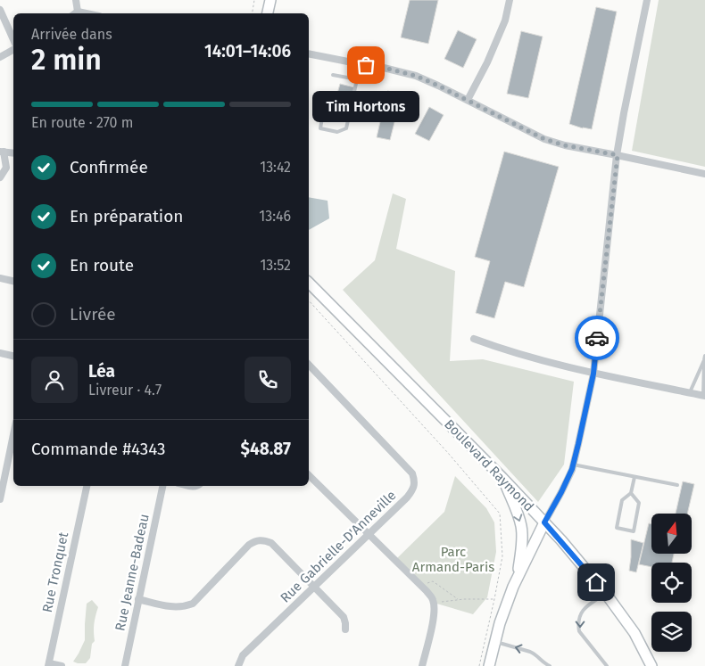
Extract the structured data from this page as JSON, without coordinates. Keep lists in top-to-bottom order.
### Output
{
  "streets": {
    "street": [
      "Boulevard Raymond",
      "Rue Gabrielle-D'Anneville",
      "Rue Tronquet",
      "Rue Jeanne-Badeau"
    ]
  },
  "parks": ["Parc Armand-Paris"],
  "places": ["Tim Hortons"],
  "north": "top",
  "page": {
    "heading": ["2 min", "Arrivée dans", "14:01–14:06"],
    "panel": [
      "Léa",
      "Livreur · 4.7",
      "Commande #4343",
      "$48.87"
    ],
    "bar": "En route · 270 m",
    "bubble": "Tim Hortons",
    "list": [
      ["Confirmée", "13:42"],
      ["En préparation", "13:46"],
      ["En route", "13:52"],
      "Livrée"
    ]
  }
}
